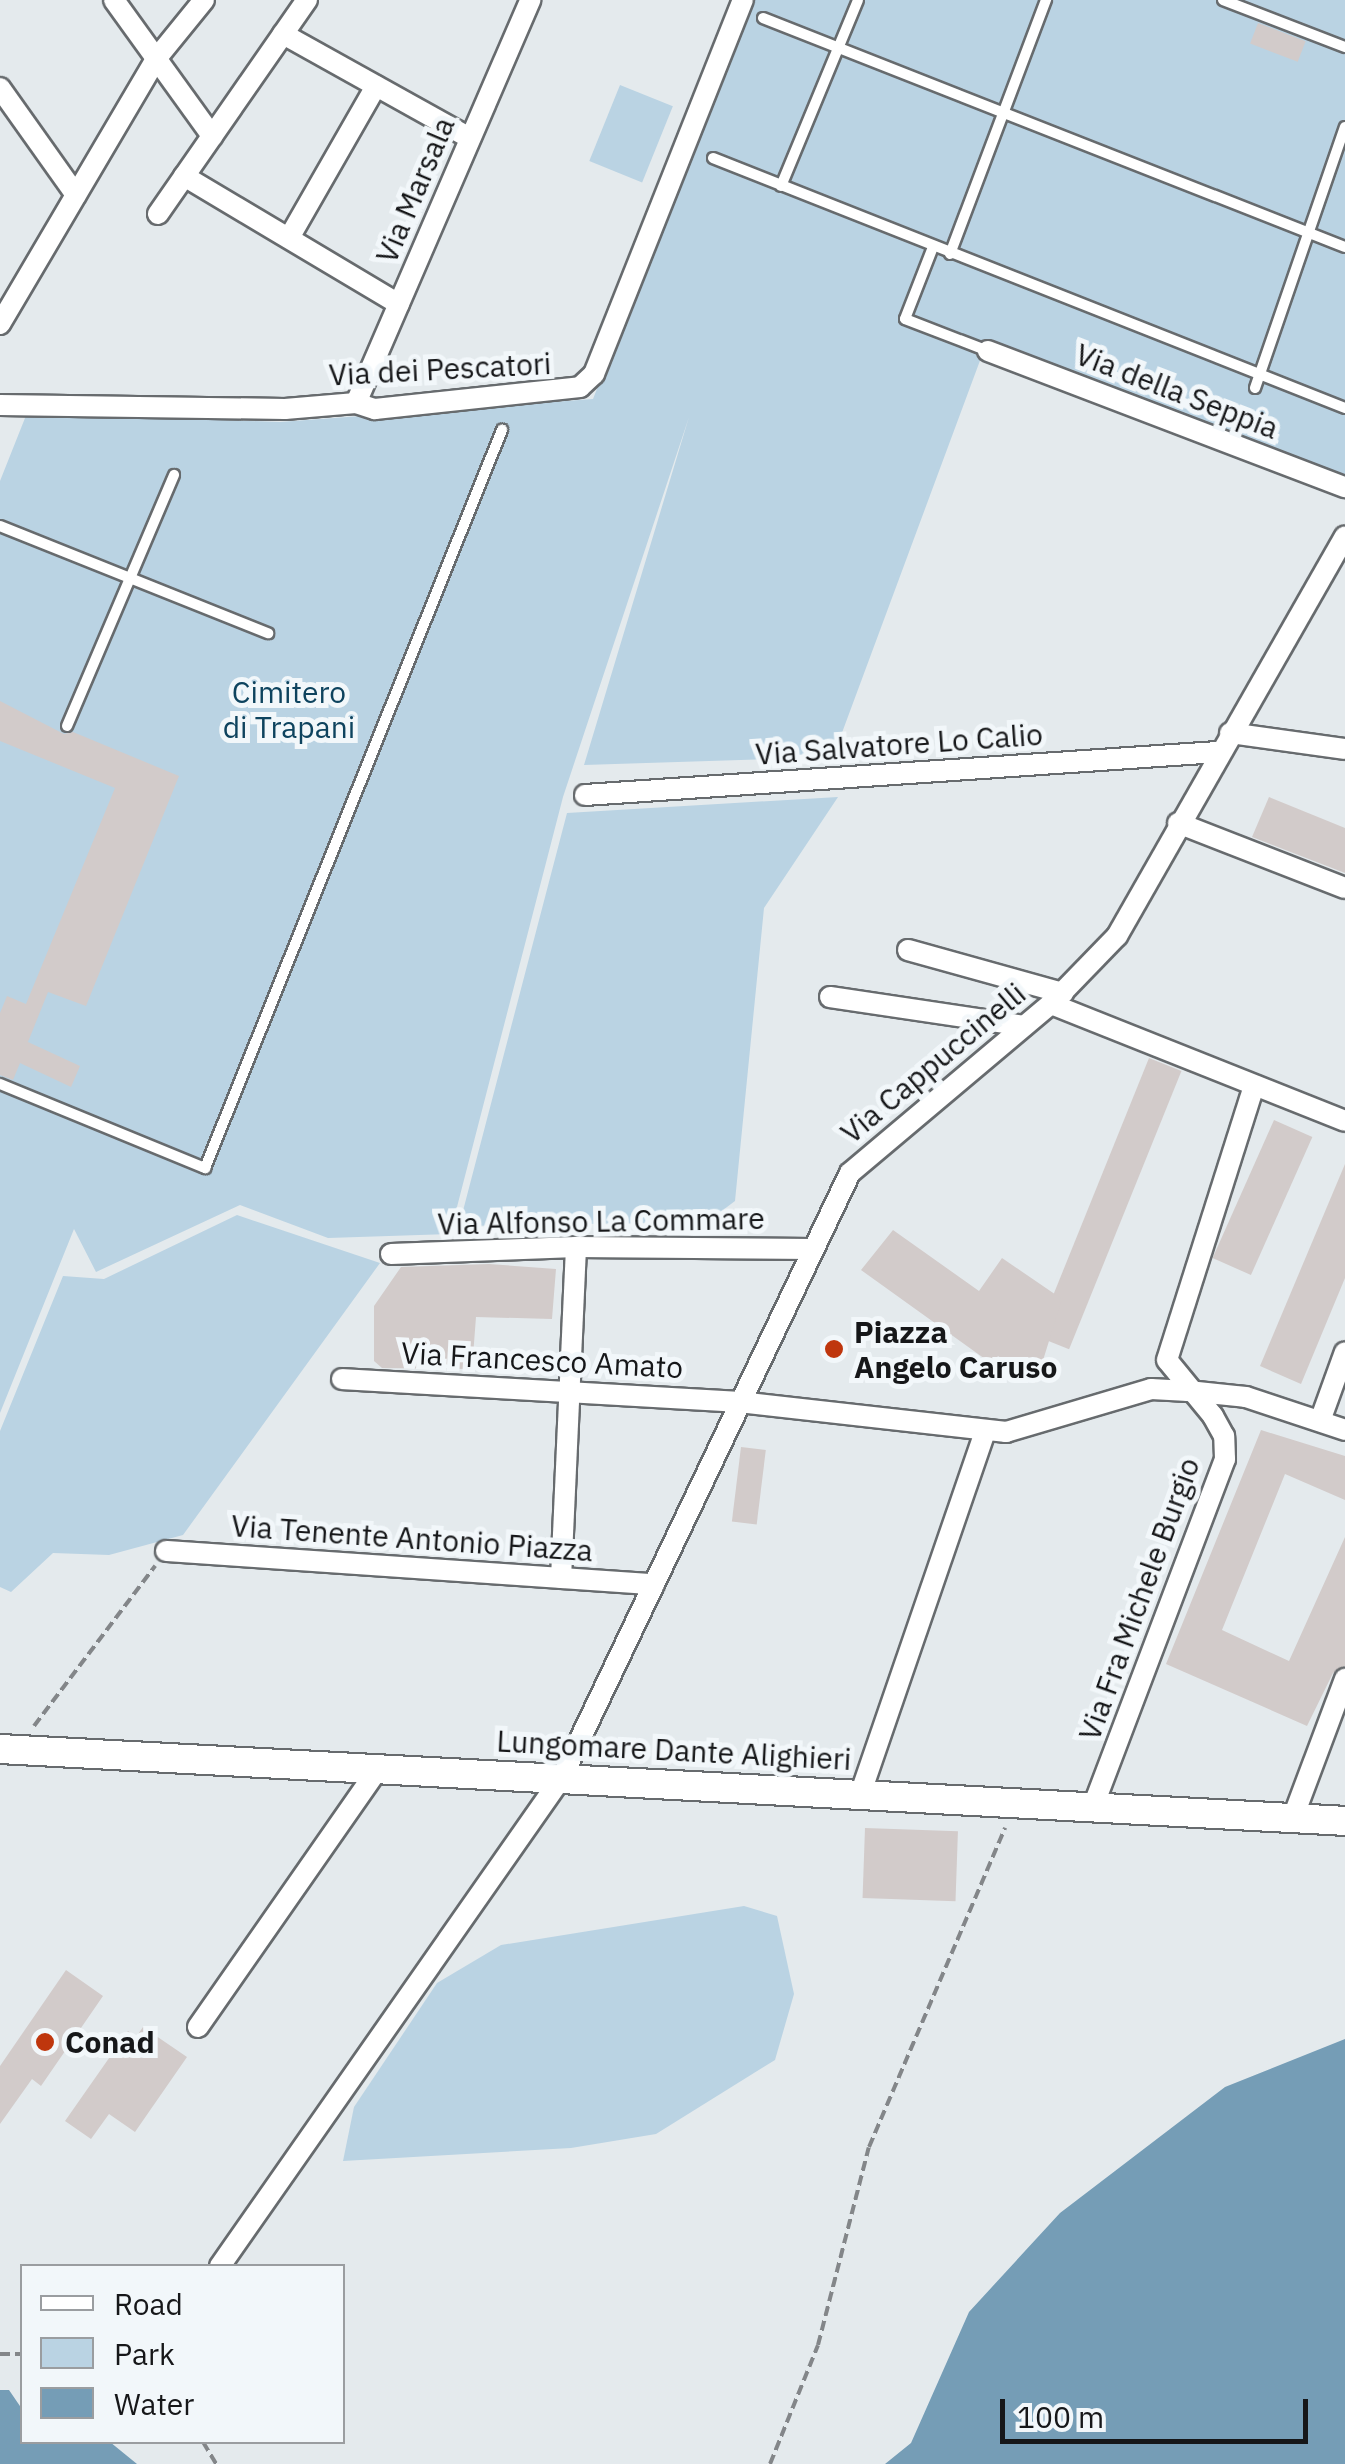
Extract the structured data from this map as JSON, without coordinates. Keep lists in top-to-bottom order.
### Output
{
  "streets": {
    "main road": ["Lungomare Dante Alighieri"],
    "street": [
      "Via Marsala",
      "Via dei Pescatori",
      "Via della Seppia",
      "Via Salvatore Lo Calio",
      "Via Cappuccinelli",
      "Via Alfonso La Commare",
      "Via Francesco Amato",
      "Via Tenente Antonio Piazza",
      "Via Fra Michele Burgio"
    ]
  },
  "crossings": [
    ["Via Marsala", "Via dei Pescatori"],
    ["Via Salvatore Lo Calio", "Via Cappuccinelli"],
    ["Via Cappuccinelli", "Via Alfonso La Commare"],
    ["Via Cappuccinelli", "Via Francesco Amato"],
    ["Via Cappuccinelli", "Via Tenente Antonio Piazza"],
    ["Via Cappuccinelli", "Lungomare Dante Alighieri"],
    ["Via Fra Michele Burgio", "Lungomare Dante Alighieri"]
  ],
  "parks": ["Cimitero di Trapani"],
  "places": ["Piazza Angelo Caruso", "Conad"],
  "legend": ["Road", "Park", "Water"],
  "scale_bar": "100 m"
}
